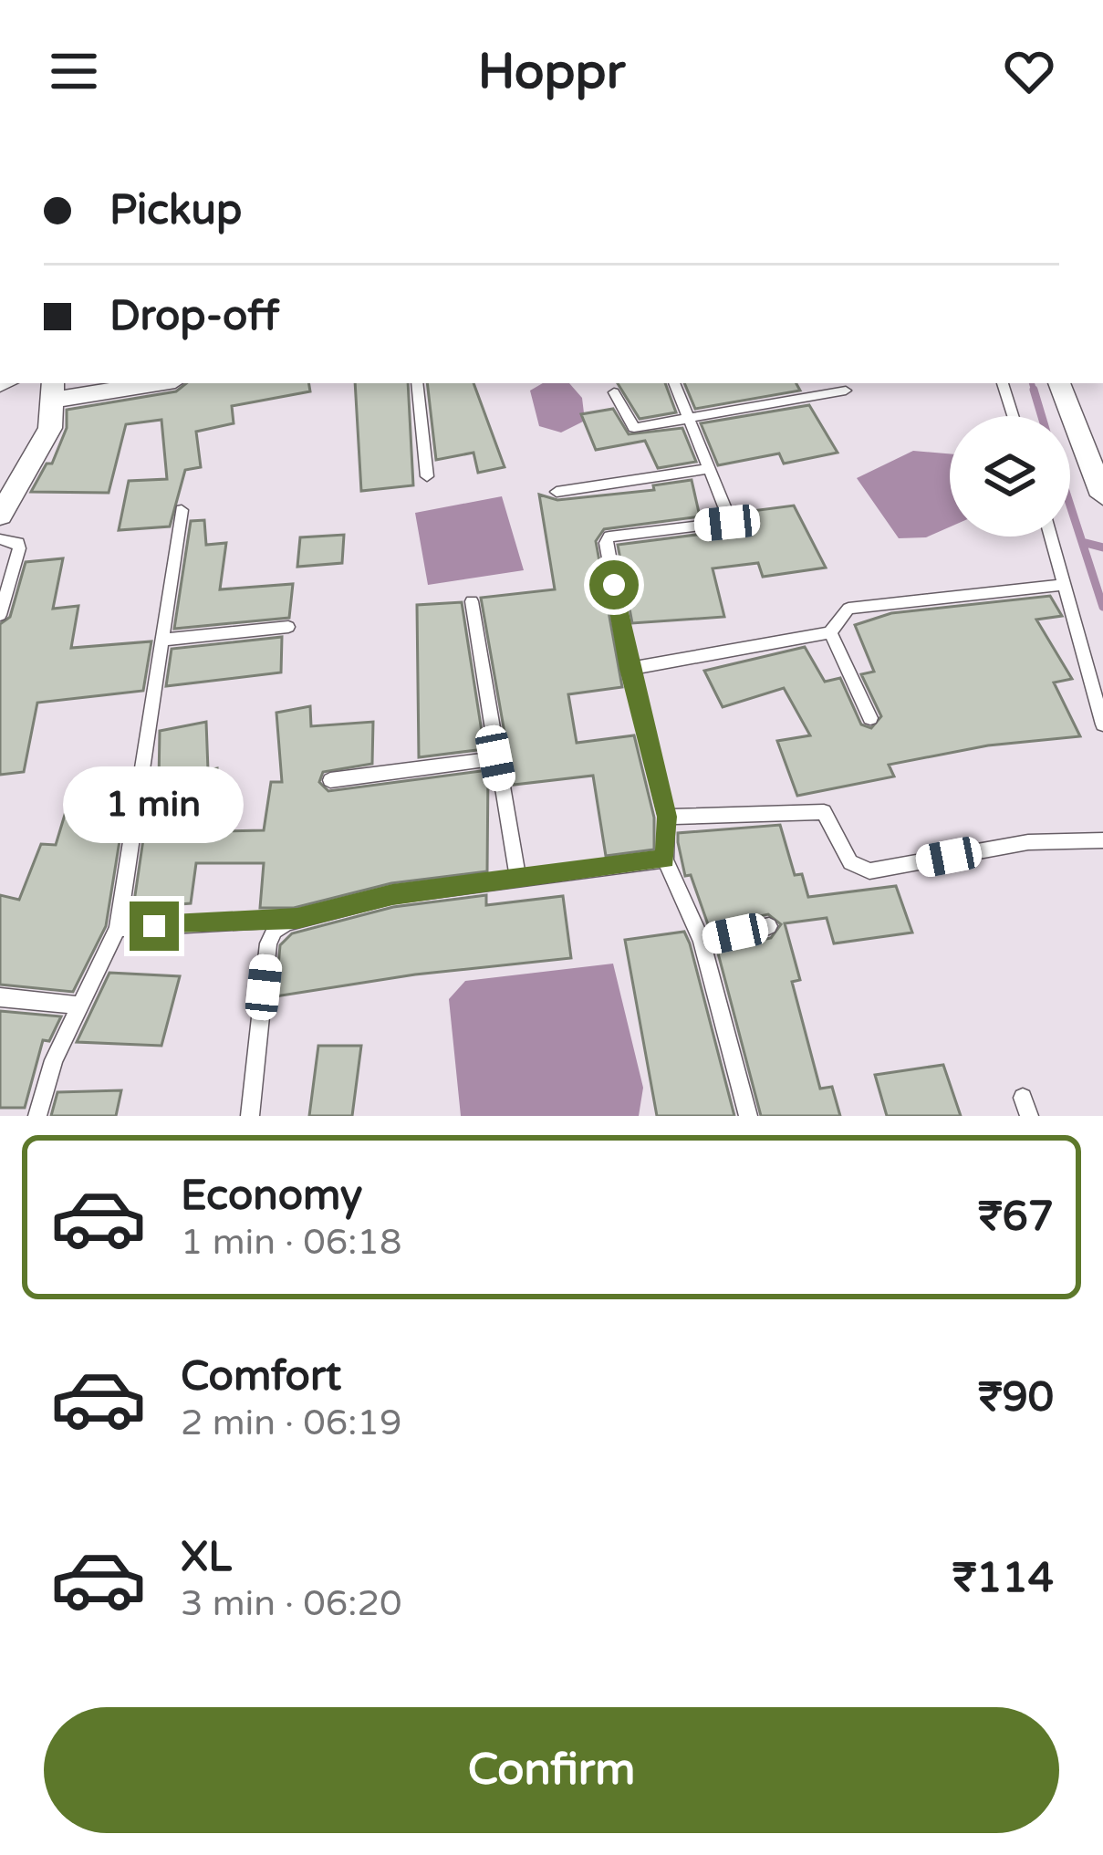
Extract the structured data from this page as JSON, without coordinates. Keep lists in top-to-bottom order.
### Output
{
  "page": {
    "header": "Hoppr",
    "banner": ["Pickup", "Drop-off"],
    "bubble": "1 min",
    "list": [
      {
        "name": "Economy",
        "note": "1 min · 06:18",
        "value": "₹67"
      },
      {
        "name": "Comfort",
        "note": "2 min · 06:19",
        "value": "₹90"
      },
      {
        "name": "XL",
        "note": "3 min · 06:20",
        "value": "₹114"
      }
    ],
    "buttons": "Confirm"
  }
}
